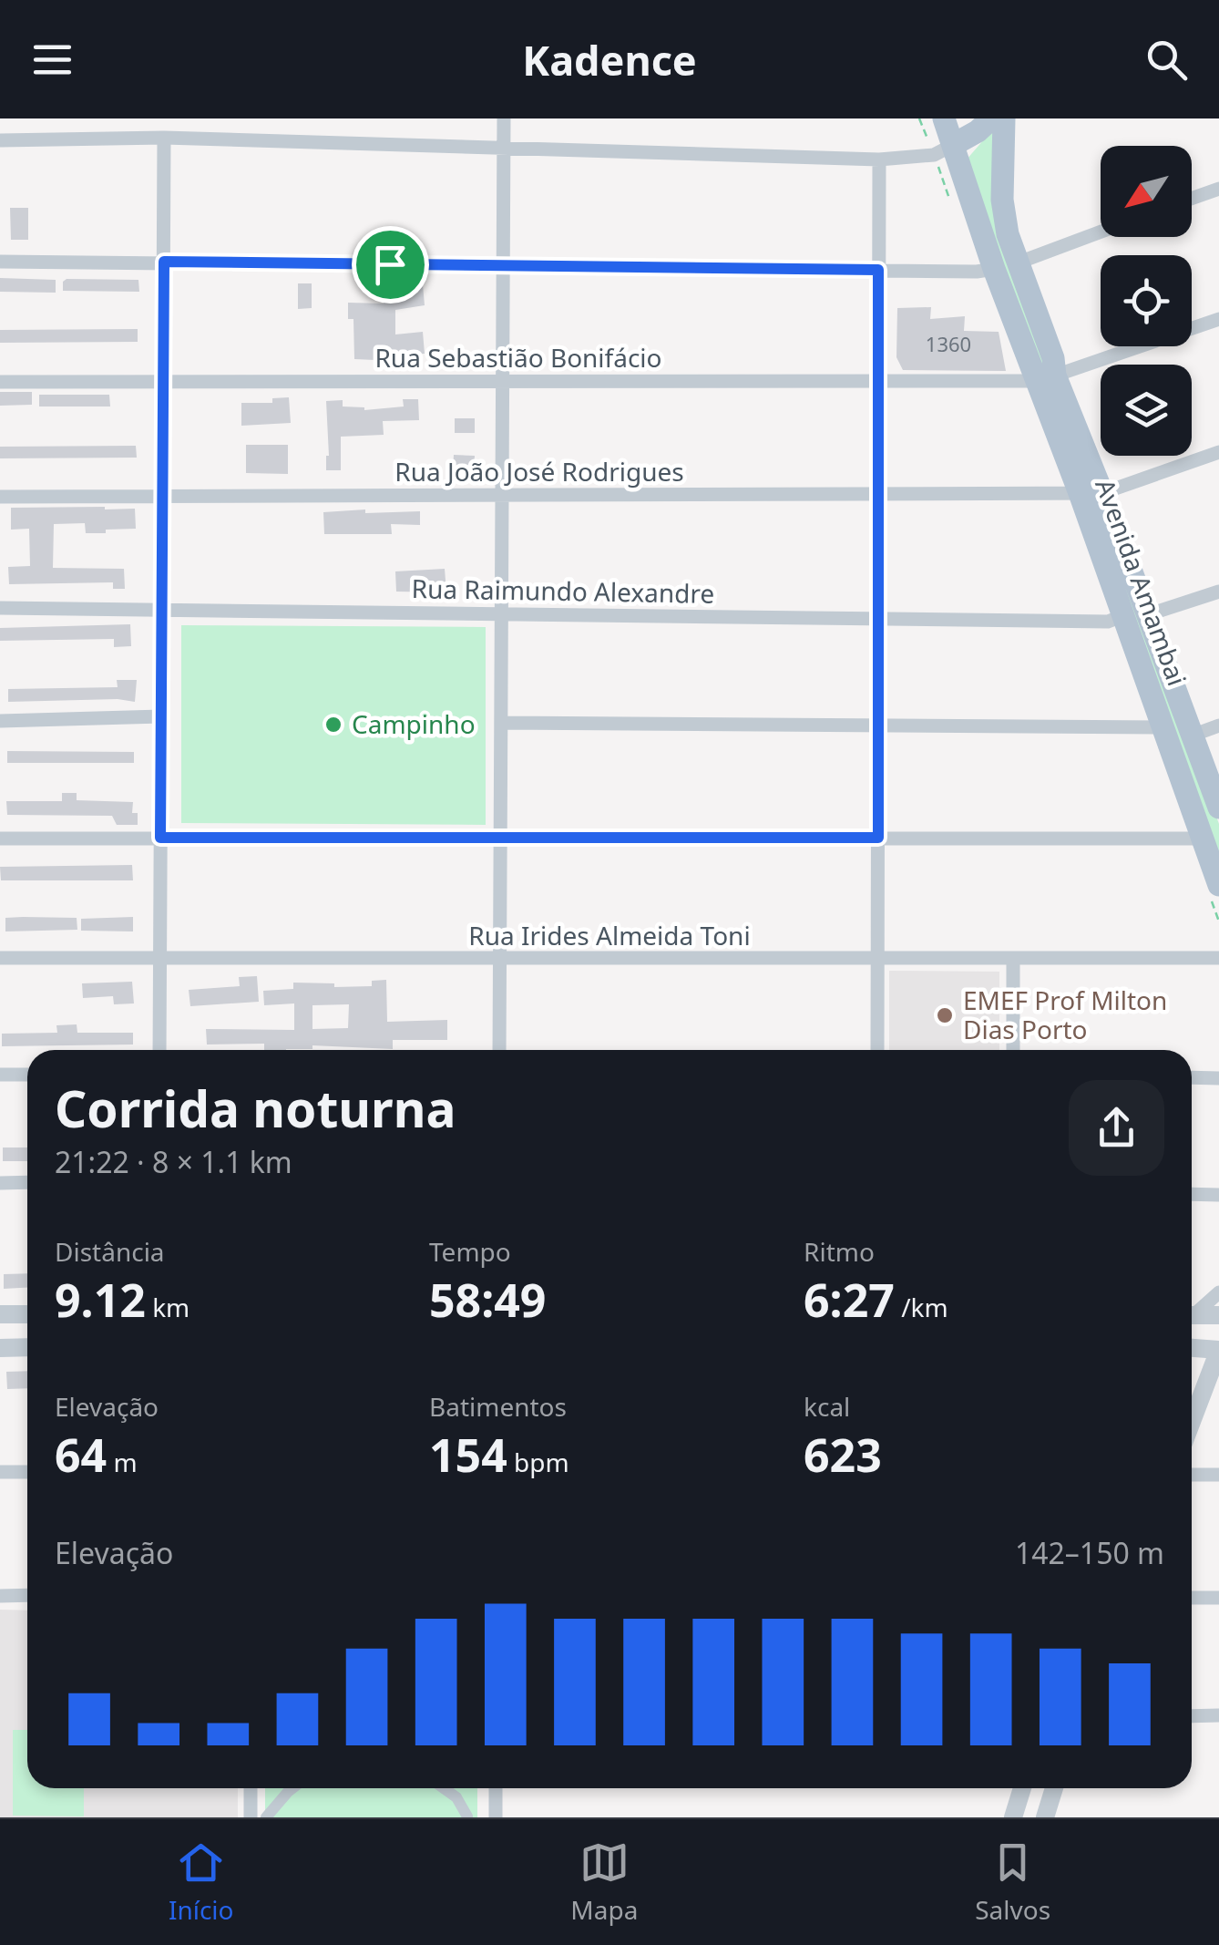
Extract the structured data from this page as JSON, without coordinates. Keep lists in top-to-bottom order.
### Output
{
  "streets": {
    "main road": ["Avenida Amambai"],
    "street": [
      "Rua Sebastião Bonifácio",
      "Rua João José Rodrigues",
      "Rua Raimundo Alexandre",
      "Rua Irides Almeida Toni"
    ]
  },
  "crossings": [
    ["Rua Sebastião Bonifácio", "Avenida Amambai"],
    ["Rua João José Rodrigues", "Avenida Amambai"],
    ["Avenida Amambai", "Rua Raimundo Alexandre"]
  ],
  "places": ["Campinho", "EMEF Prof Milton Dias Porto"],
  "house_numbers": ["1360"],
  "north": "bottom left",
  "page": {
    "header": "Kadence",
    "heading": ["Corrida noturna", "21:22 · 8 × 1.1 km"],
    "stats": [
      ["Distância", "9.12 km"],
      ["Tempo", "58:49"],
      ["Ritmo", "6:27 /km"],
      ["Elevação", "64 m"],
      ["Batimentos", "154 bpm"],
      ["kcal", "623"]
    ],
    "chart": ["Elevação", "142–150 m"],
    "tabs": ["Início", "Mapa", "Salvos"]
  }
}
